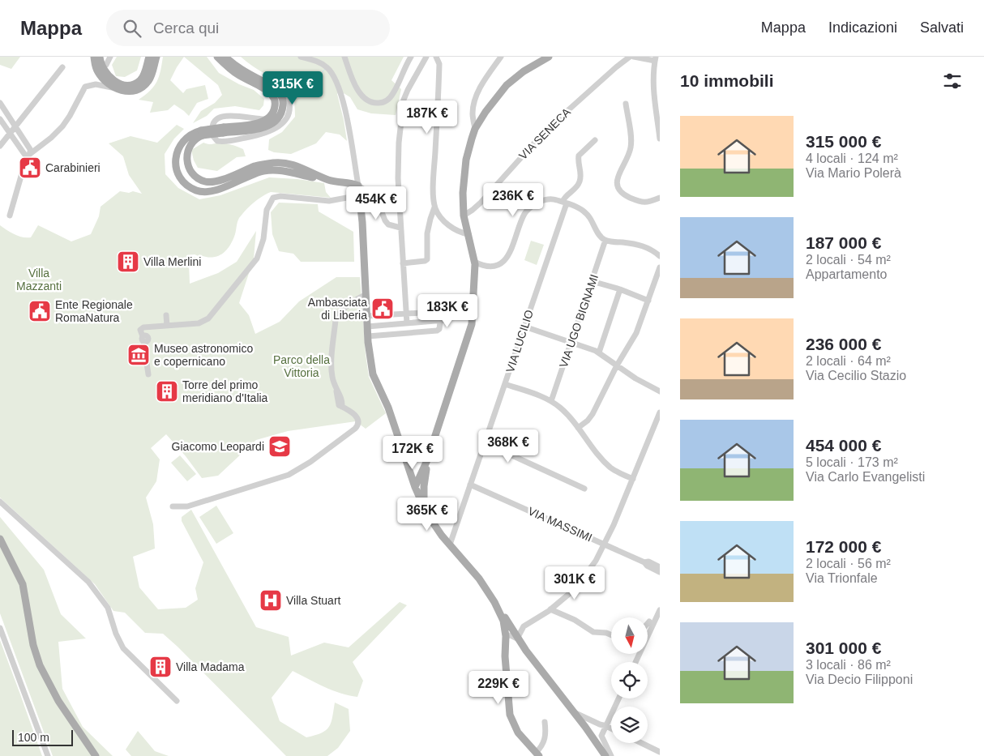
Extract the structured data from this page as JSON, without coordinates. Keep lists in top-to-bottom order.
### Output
{
  "streets": {
    "street": [
      "VIA SENECA",
      "VIA UGO BIGNAMI",
      "VIA LUCILIO",
      "VIA MASSIMI"
    ]
  },
  "crossings": [
    ["VIA LUCILIO", "VIA MASSIMI"]
  ],
  "parks": ["Villa Mazzanti", "Parco della Vittoria"],
  "places": {
    "public building": ["Carabinieri", "Ambasciata di Liberia", "Ente Regionale RomaNatura"],
    "building": ["Villa Merlini", "Torre del primo meridiano d'Italia", "Villa Madama"],
    "museum": ["Museo astronomico e copernicano"],
    "school or university": ["Giacomo Leopardi"],
    "hospital": ["Villa Stuart"]
  },
  "scale_bar": "100 m",
  "north": "bottom",
  "page": {
    "header": "Mappa",
    "search": "Cerca qui",
    "nav": ["Mappa", "Indicazioni", "Salvati"],
    "heading": "10 immobili",
    "price": [
      "315K €",
      "187K €",
      "236K €",
      "454K €",
      "183K €",
      "368K €",
      "172K €",
      "365K €",
      "301K €",
      "229K €"
    ],
    "list": [
      {
        "name": "315 000 €",
        "note": "4 locali · 124 m² · Via Mario Polerà"
      },
      {
        "name": "187 000 €",
        "note": "2 locali · 54 m² · Appartamento"
      },
      {
        "name": "236 000 €",
        "note": "2 locali · 64 m² · Via Cecilio Stazio"
      },
      {
        "name": "454 000 €",
        "note": "5 locali · 173 m² · Via Carlo Evangelisti"
      },
      {
        "name": "172 000 €",
        "note": "2 locali · 56 m² · Via Trionfale"
      },
      {
        "name": "301 000 €",
        "note": "3 locali · 86 m² · Via Decio Filipponi"
      }
    ],
    "scale": "100 m"
  }
}
